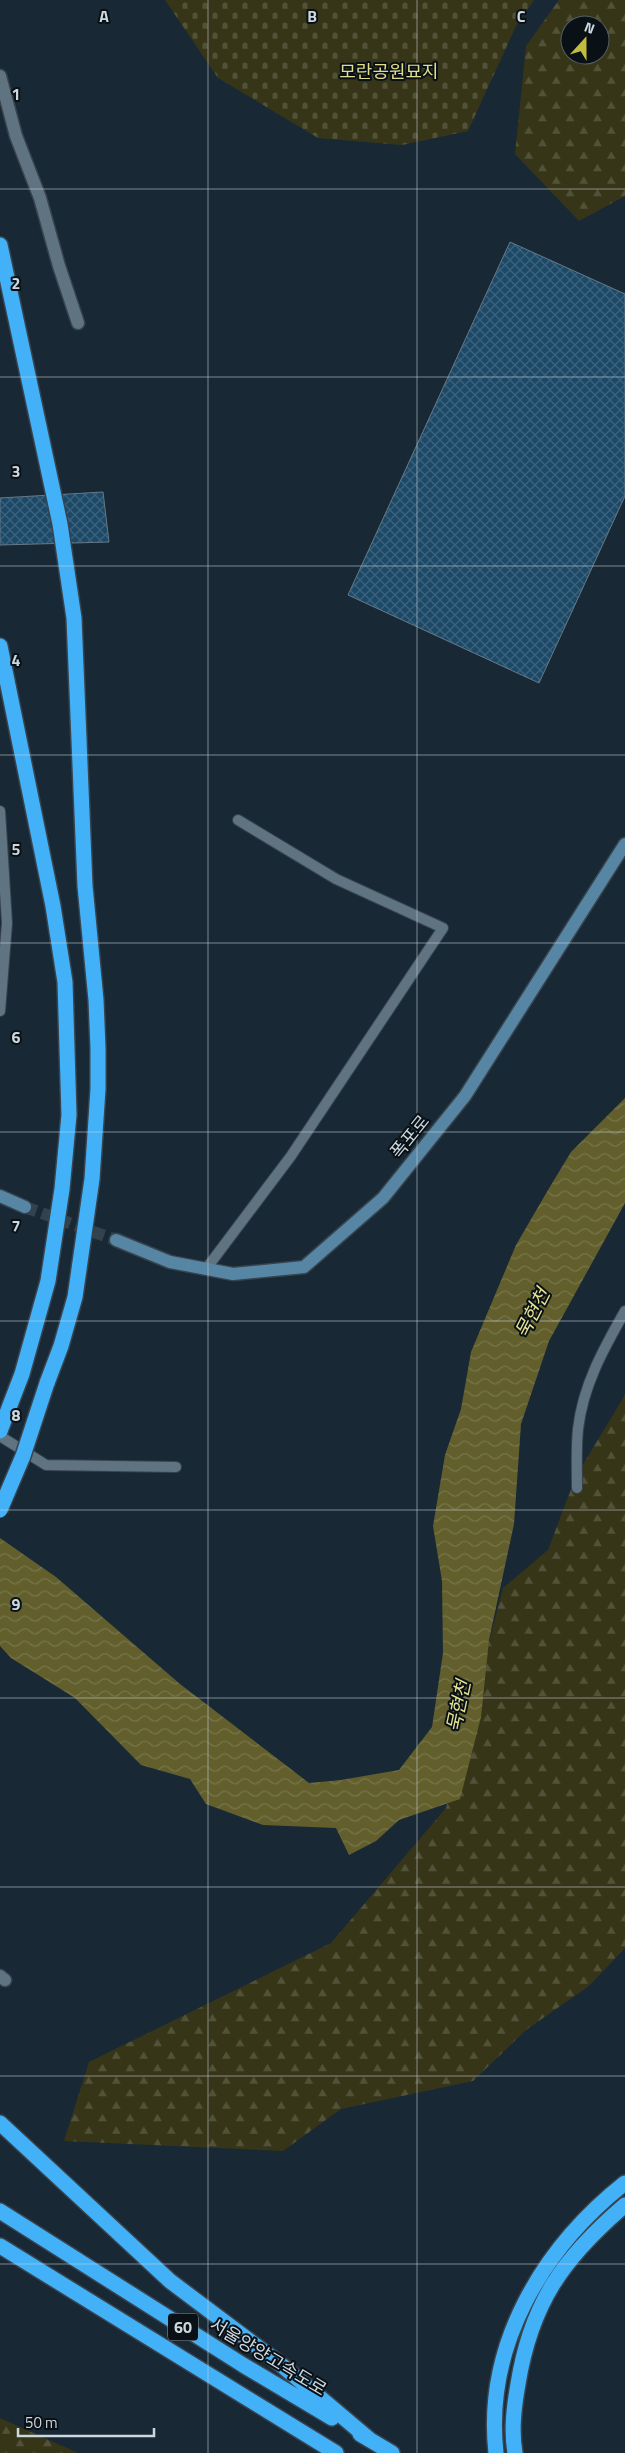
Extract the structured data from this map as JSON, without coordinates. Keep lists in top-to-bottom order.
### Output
{
  "streets": {
    "highway": ["60", "서울양양고속도로"],
    "main road": ["폭포로"]
  },
  "water": ["묵현천"],
  "parks": ["모란공원묘지"],
  "scale_bar": "50 m",
  "north": "top",
  "grid": {
    "columns": ["A", "B", "C"],
    "rows": [
      "1",
      "2",
      "3",
      "4",
      "5",
      "6",
      "7",
      "8",
      "9"
    ]
  }
}
